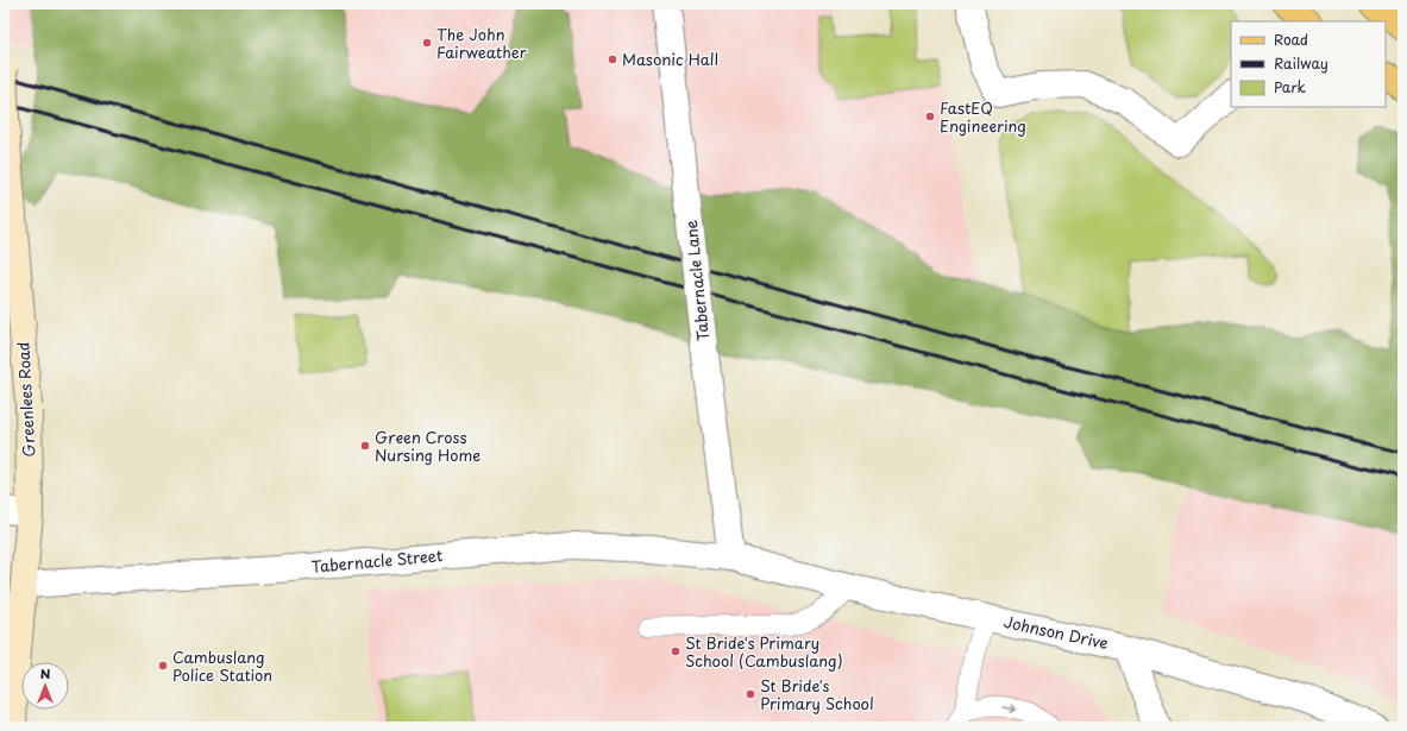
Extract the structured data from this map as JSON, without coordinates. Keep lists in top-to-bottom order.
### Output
{
  "streets": {
    "main road": ["Greenlees Road"],
    "street": ["Tabernacle Lane", "Tabernacle Street", "Johnson Drive"]
  },
  "crossings": [
    ["Tabernacle Lane", "Tabernacle Street"],
    ["Tabernacle Lane", "Johnson Drive"],
    ["Greenlees Road", "Tabernacle Street"],
    ["Tabernacle Street", "Johnson Drive"]
  ],
  "places": [
    "The John Fairweather",
    "Masonic Hall",
    "FastEQ Engineering",
    "Green Cross Nursing Home",
    "St Bride's Primary School (Cambuslang)",
    "Cambuslang Police Station",
    "St Bride's Primary School"
  ],
  "legend": ["Road", "Railway", "Park"],
  "north": "top"
}
